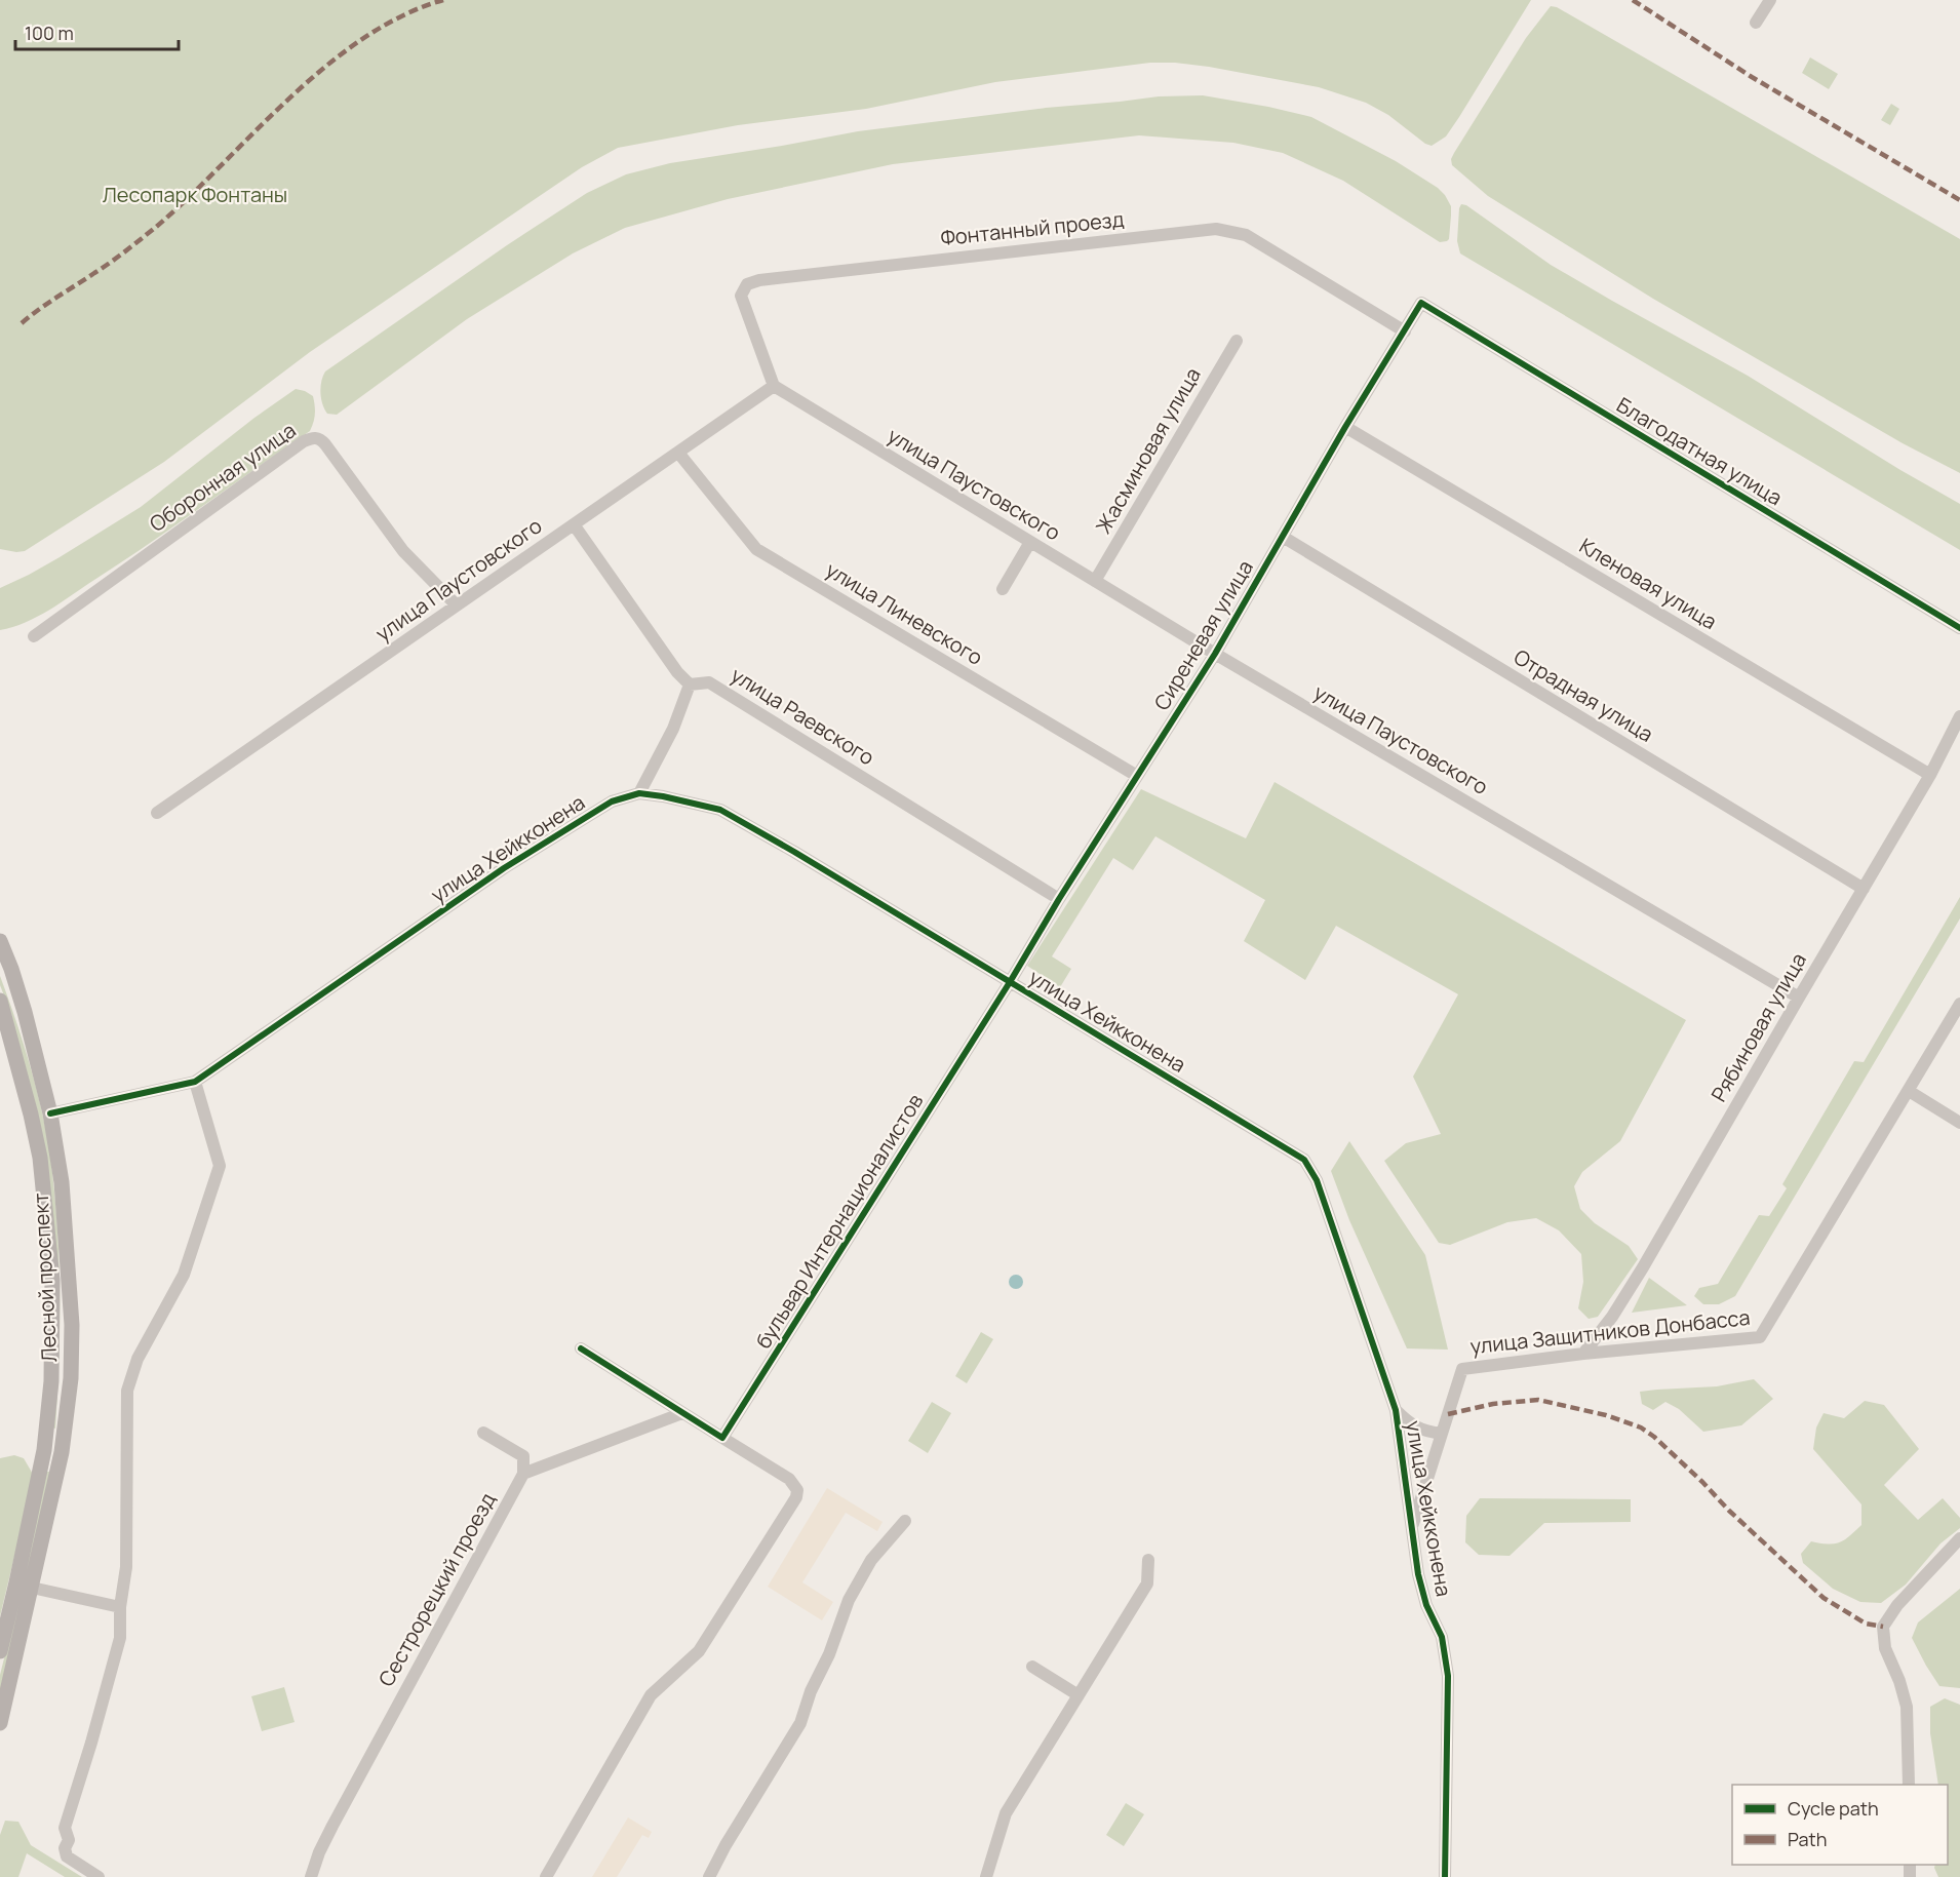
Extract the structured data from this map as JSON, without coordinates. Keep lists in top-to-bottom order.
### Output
{
  "streets": {
    "main road": ["Лесной проспект"],
    "street": [
      "Фонтанный проезд",
      "Жасминовая улица",
      "Благодатная улица",
      "Оборонная улица",
      "улица Паустовского",
      "Кленовая улица",
      "улица Линевского",
      "Сиреневая улица",
      "Отрадная улица",
      "улица Раевского",
      "улица Хейкконена",
      "Рябиновая улица",
      "бульвар Интернационалистов",
      "улица Защитников Донбасса",
      "Сестрорецкий проезд"
    ]
  },
  "crossings": [
    ["Фонтанный проезд", "улица Паустовского"],
    ["Фонтанный проезд", "Сиреневая улица"],
    ["Жасминовая улица", "улица Паустовского"],
    ["Благодатная улица", "Сиреневая улица"],
    ["Оборонная улица", "улица Паустовского"],
    ["улица Паустовского", "улица Линевского"],
    ["улица Паустовского", "Сиреневая улица"],
    ["улица Паустовского", "Рябиновая улица"],
    ["Кленовая улица", "Сиреневая улица"],
    ["Кленовая улица", "Рябиновая улица"],
    ["улица Линевского", "Сиреневая улица"],
    ["Сиреневая улица", "Отрадная улица"],
    ["Сиреневая улица", "улица Раевского"],
    ["Сиреневая улица", "улица Хейкконена"],
    ["Сиреневая улица", "бульвар Интернационалистов"],
    ["Отрадная улица", "Рябиновая улица"],
    ["улица Хейкконена", "бульвар Интернационалистов"],
    ["улица Хейкконена", "Лесной проспект"],
    ["улица Хейкконена", "улица Защитников Донбасса"],
    ["Рябиновая улица", "улица Защитников Донбасса"]
  ],
  "parks": ["Лесопарк Фонтаны"],
  "legend": ["Cycle path", "Path"],
  "scale_bar": "100 m"
}
